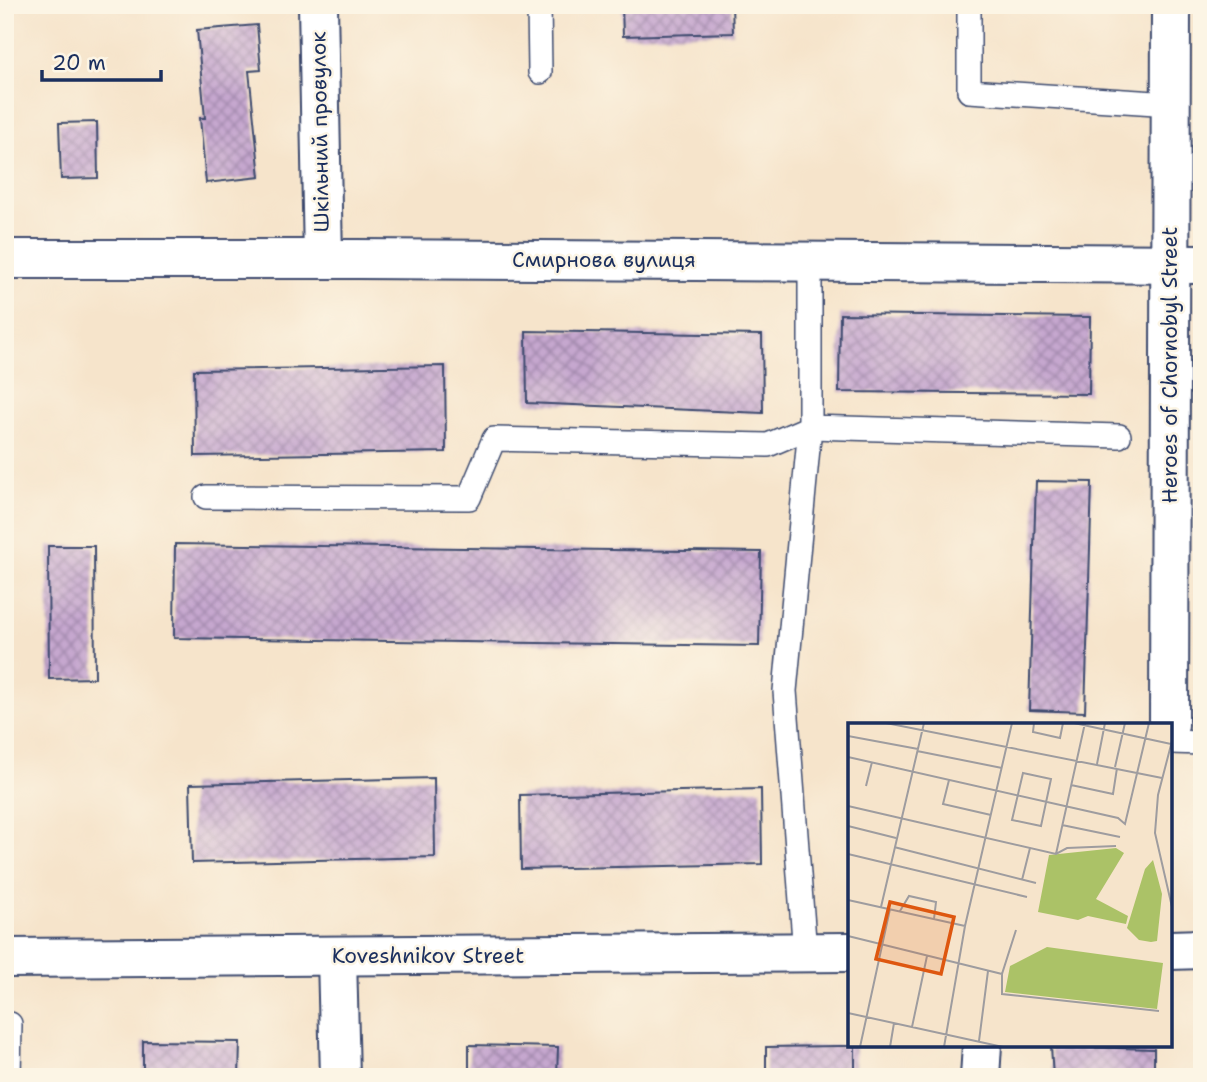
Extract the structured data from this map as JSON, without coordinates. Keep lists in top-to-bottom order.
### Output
{
  "streets": {
    "street": [
      "Шкільний провулок",
      "Смирнова вулиця",
      "Heroes of Chornobyl Street",
      "Koveshnikov Street"
    ]
  },
  "crossings": [
    ["Шкільний провулок", "Смирнова вулиця"],
    ["Смирнова вулиця", "Heroes of Chornobyl Street"]
  ],
  "scale_bar": "20 m"
}
